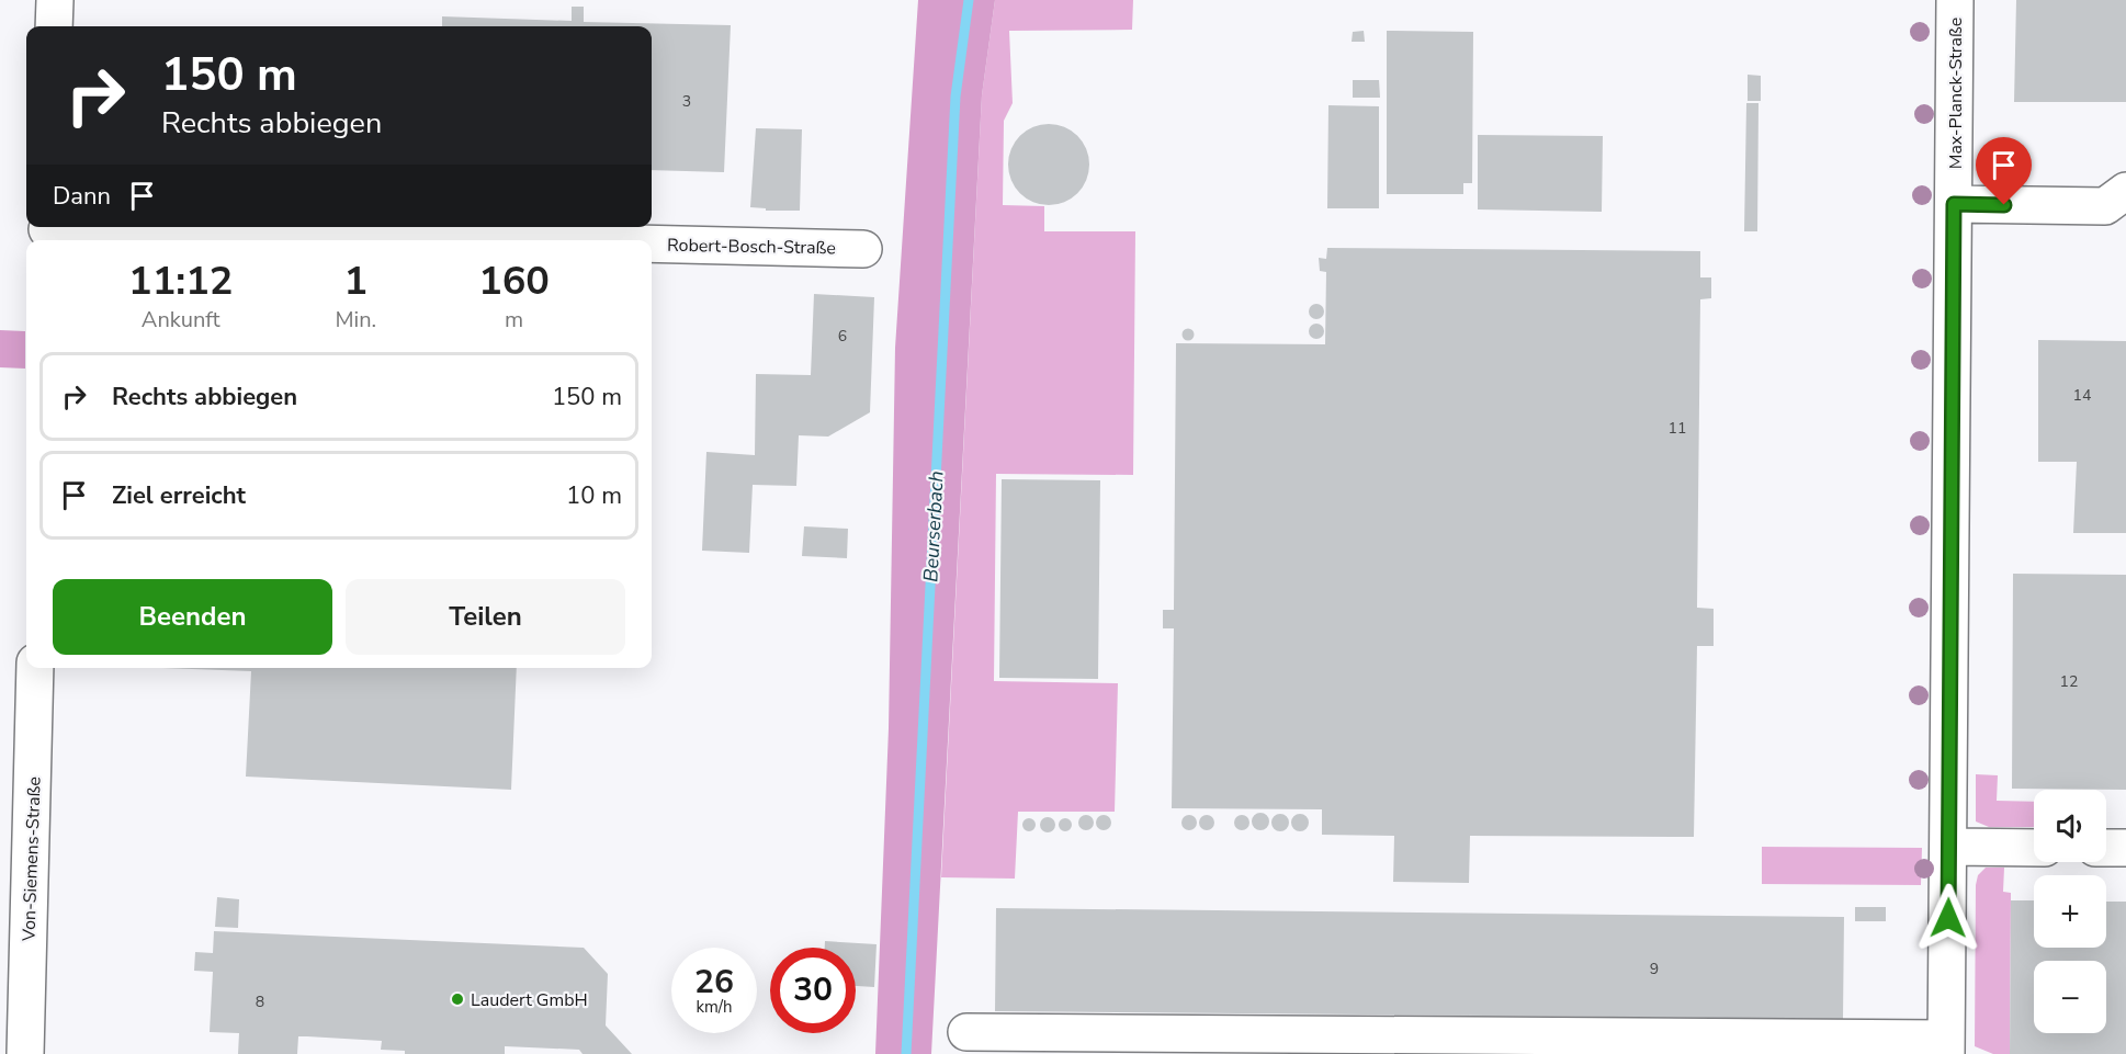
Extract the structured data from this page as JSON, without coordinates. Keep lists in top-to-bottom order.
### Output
{
  "streets": {
    "street": ["Max-Planck-Straße", "Robert-Bosch-Straße", "Von-Siemens-Straße"]
  },
  "water": ["Beurserbach"],
  "places": ["Laudert GmbH"],
  "house_numbers": [
    "3",
    "6",
    "14",
    "11",
    "12",
    "9",
    "8"
  ],
  "page": {
    "turn": ["150 m", "Rechts abbiegen"],
    "then": "Dann",
    "eta": [
      "11:12",
      "Ankunft",
      "1",
      "Min.",
      "160",
      "m"
    ],
    "list": [
      {
        "name": "Rechts abbiegen",
        "value": "150 m"
      },
      {
        "name": "Ziel erreicht",
        "value": "10 m"
      }
    ],
    "buttons": ["Beenden", "Teilen"],
    "map_buttons": ["+", "−"],
    "speed": "26 km/h",
    "limit": "30"
  }
}
